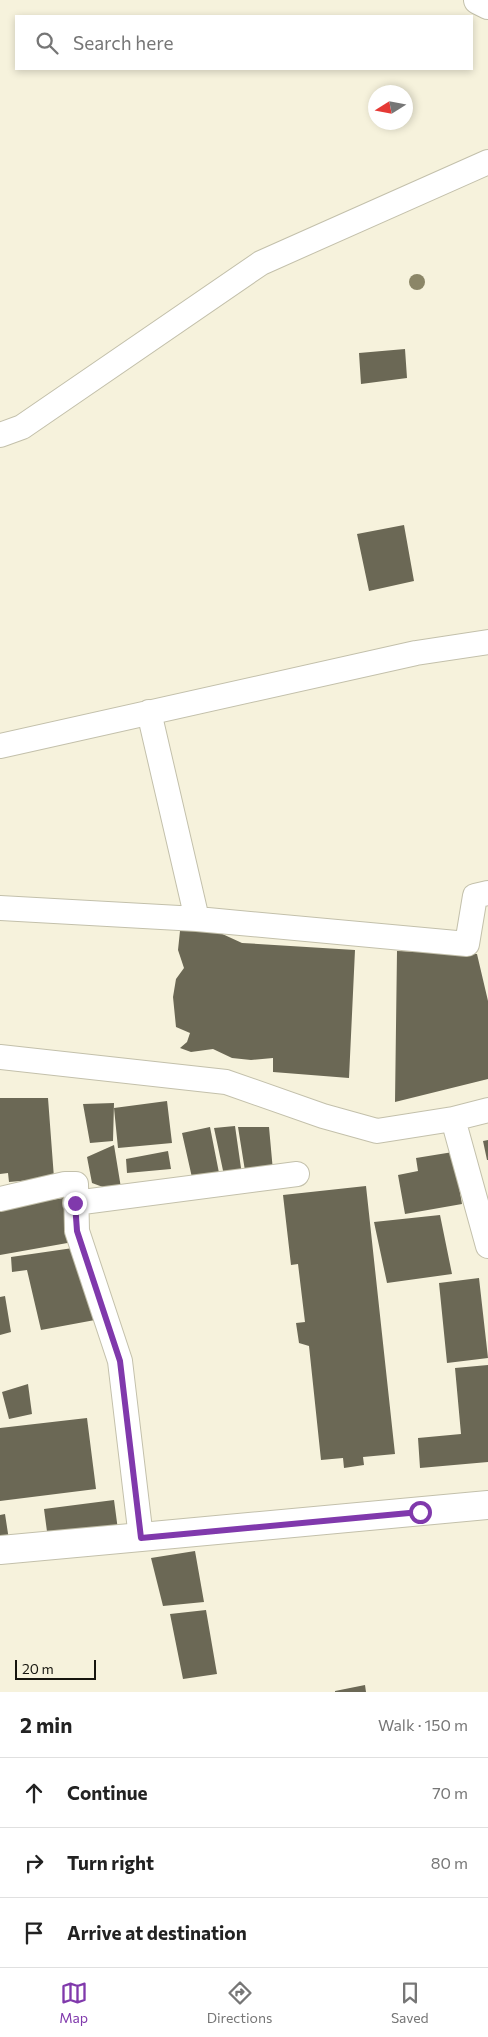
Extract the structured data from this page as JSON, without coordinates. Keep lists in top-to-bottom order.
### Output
{
  "scale_bar": "20 m",
  "north": "left",
  "page": {
    "search": "Search here",
    "scale": "20 m",
    "heading": ["2 min", "Walk · 150 m"],
    "list": [
      ["Continue", "70 m"],
      ["Turn right", "80 m"],
      "Arrive at destination"
    ],
    "nav": ["Map", "Directions", "Saved"]
  }
}
